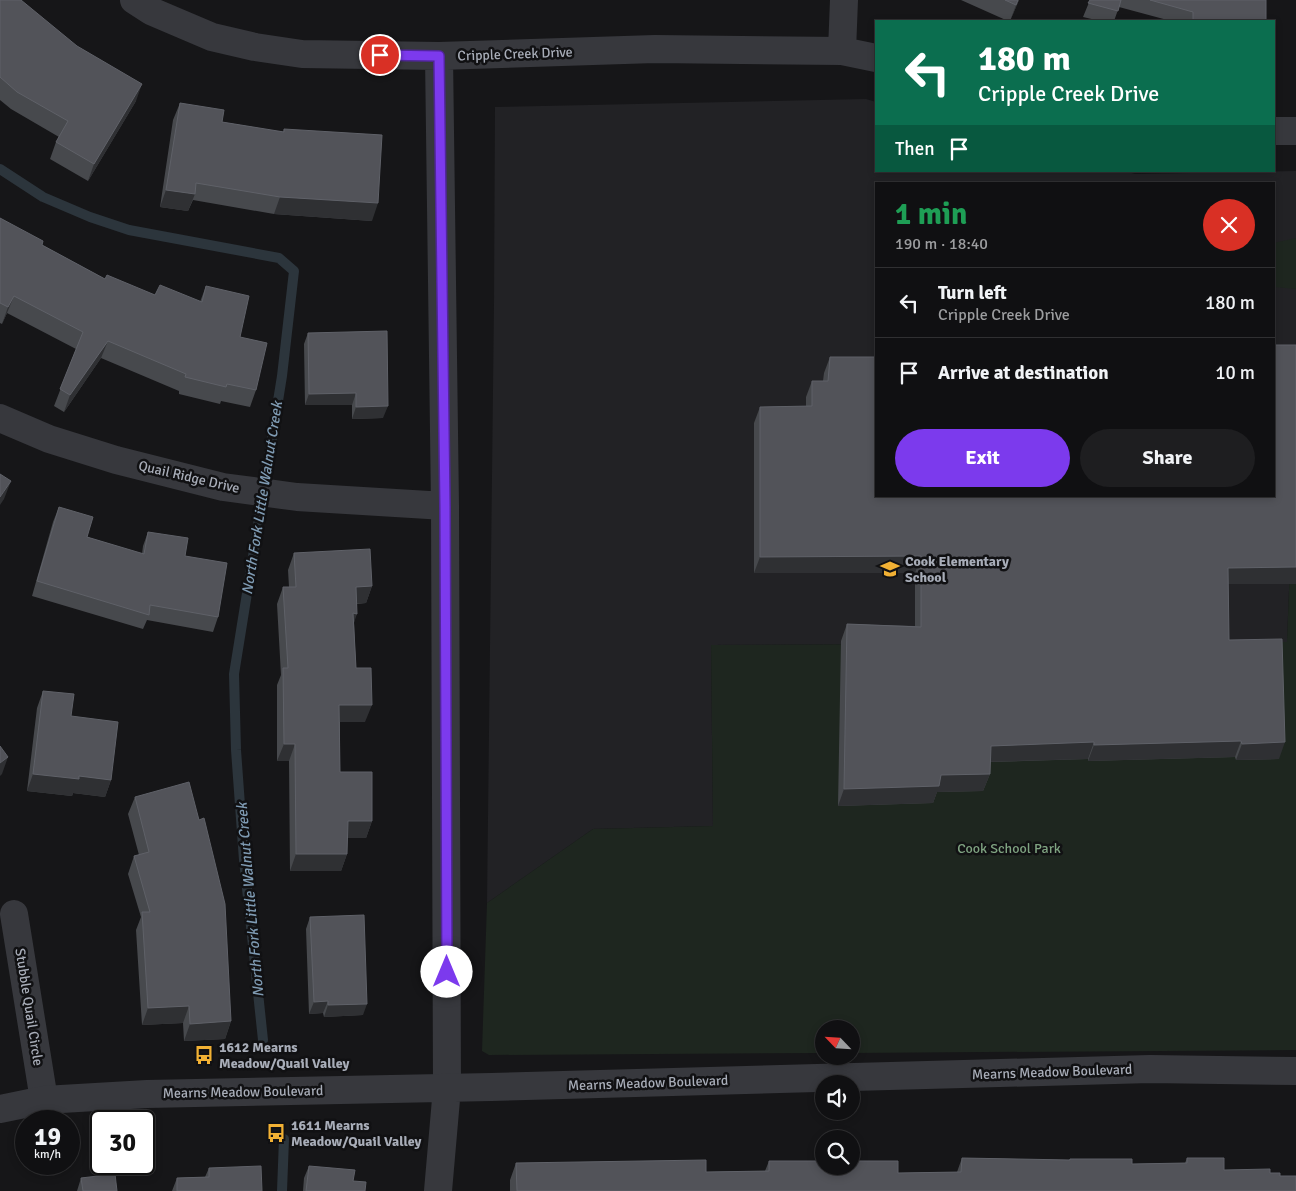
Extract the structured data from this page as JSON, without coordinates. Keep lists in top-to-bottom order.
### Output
{
  "streets": {
    "street": [
      "Cripple Creek Drive",
      "Quail Ridge Drive",
      "Stubble Quail Circle",
      "Mearns Meadow Boulevard"
    ]
  },
  "crossings": [
    ["Stubble Quail Circle", "Mearns Meadow Boulevard"]
  ],
  "water": ["North Fork Little Walnut Creek"],
  "parks": ["Cook School Park"],
  "places": {
    "school or university": ["Cook Elementary School"],
    "bus stop": ["1612 Mearns Meadow/Quail Valley", "1611 Mearns Meadow/Quail Valley"]
  },
  "north": "top left",
  "page": {
    "turn": ["180 m", "Cripple Creek Drive"],
    "then": "Then",
    "heading": ["1 min", "190 m · 18:40"],
    "list": [
      {
        "name": "Turn left",
        "note": "Cripple Creek Drive",
        "value": "180 m"
      },
      {
        "name": "Arrive at destination",
        "value": "10 m"
      }
    ],
    "buttons": ["Exit", "Share"],
    "speed": "19 km/h",
    "limit": "30"
  }
}
